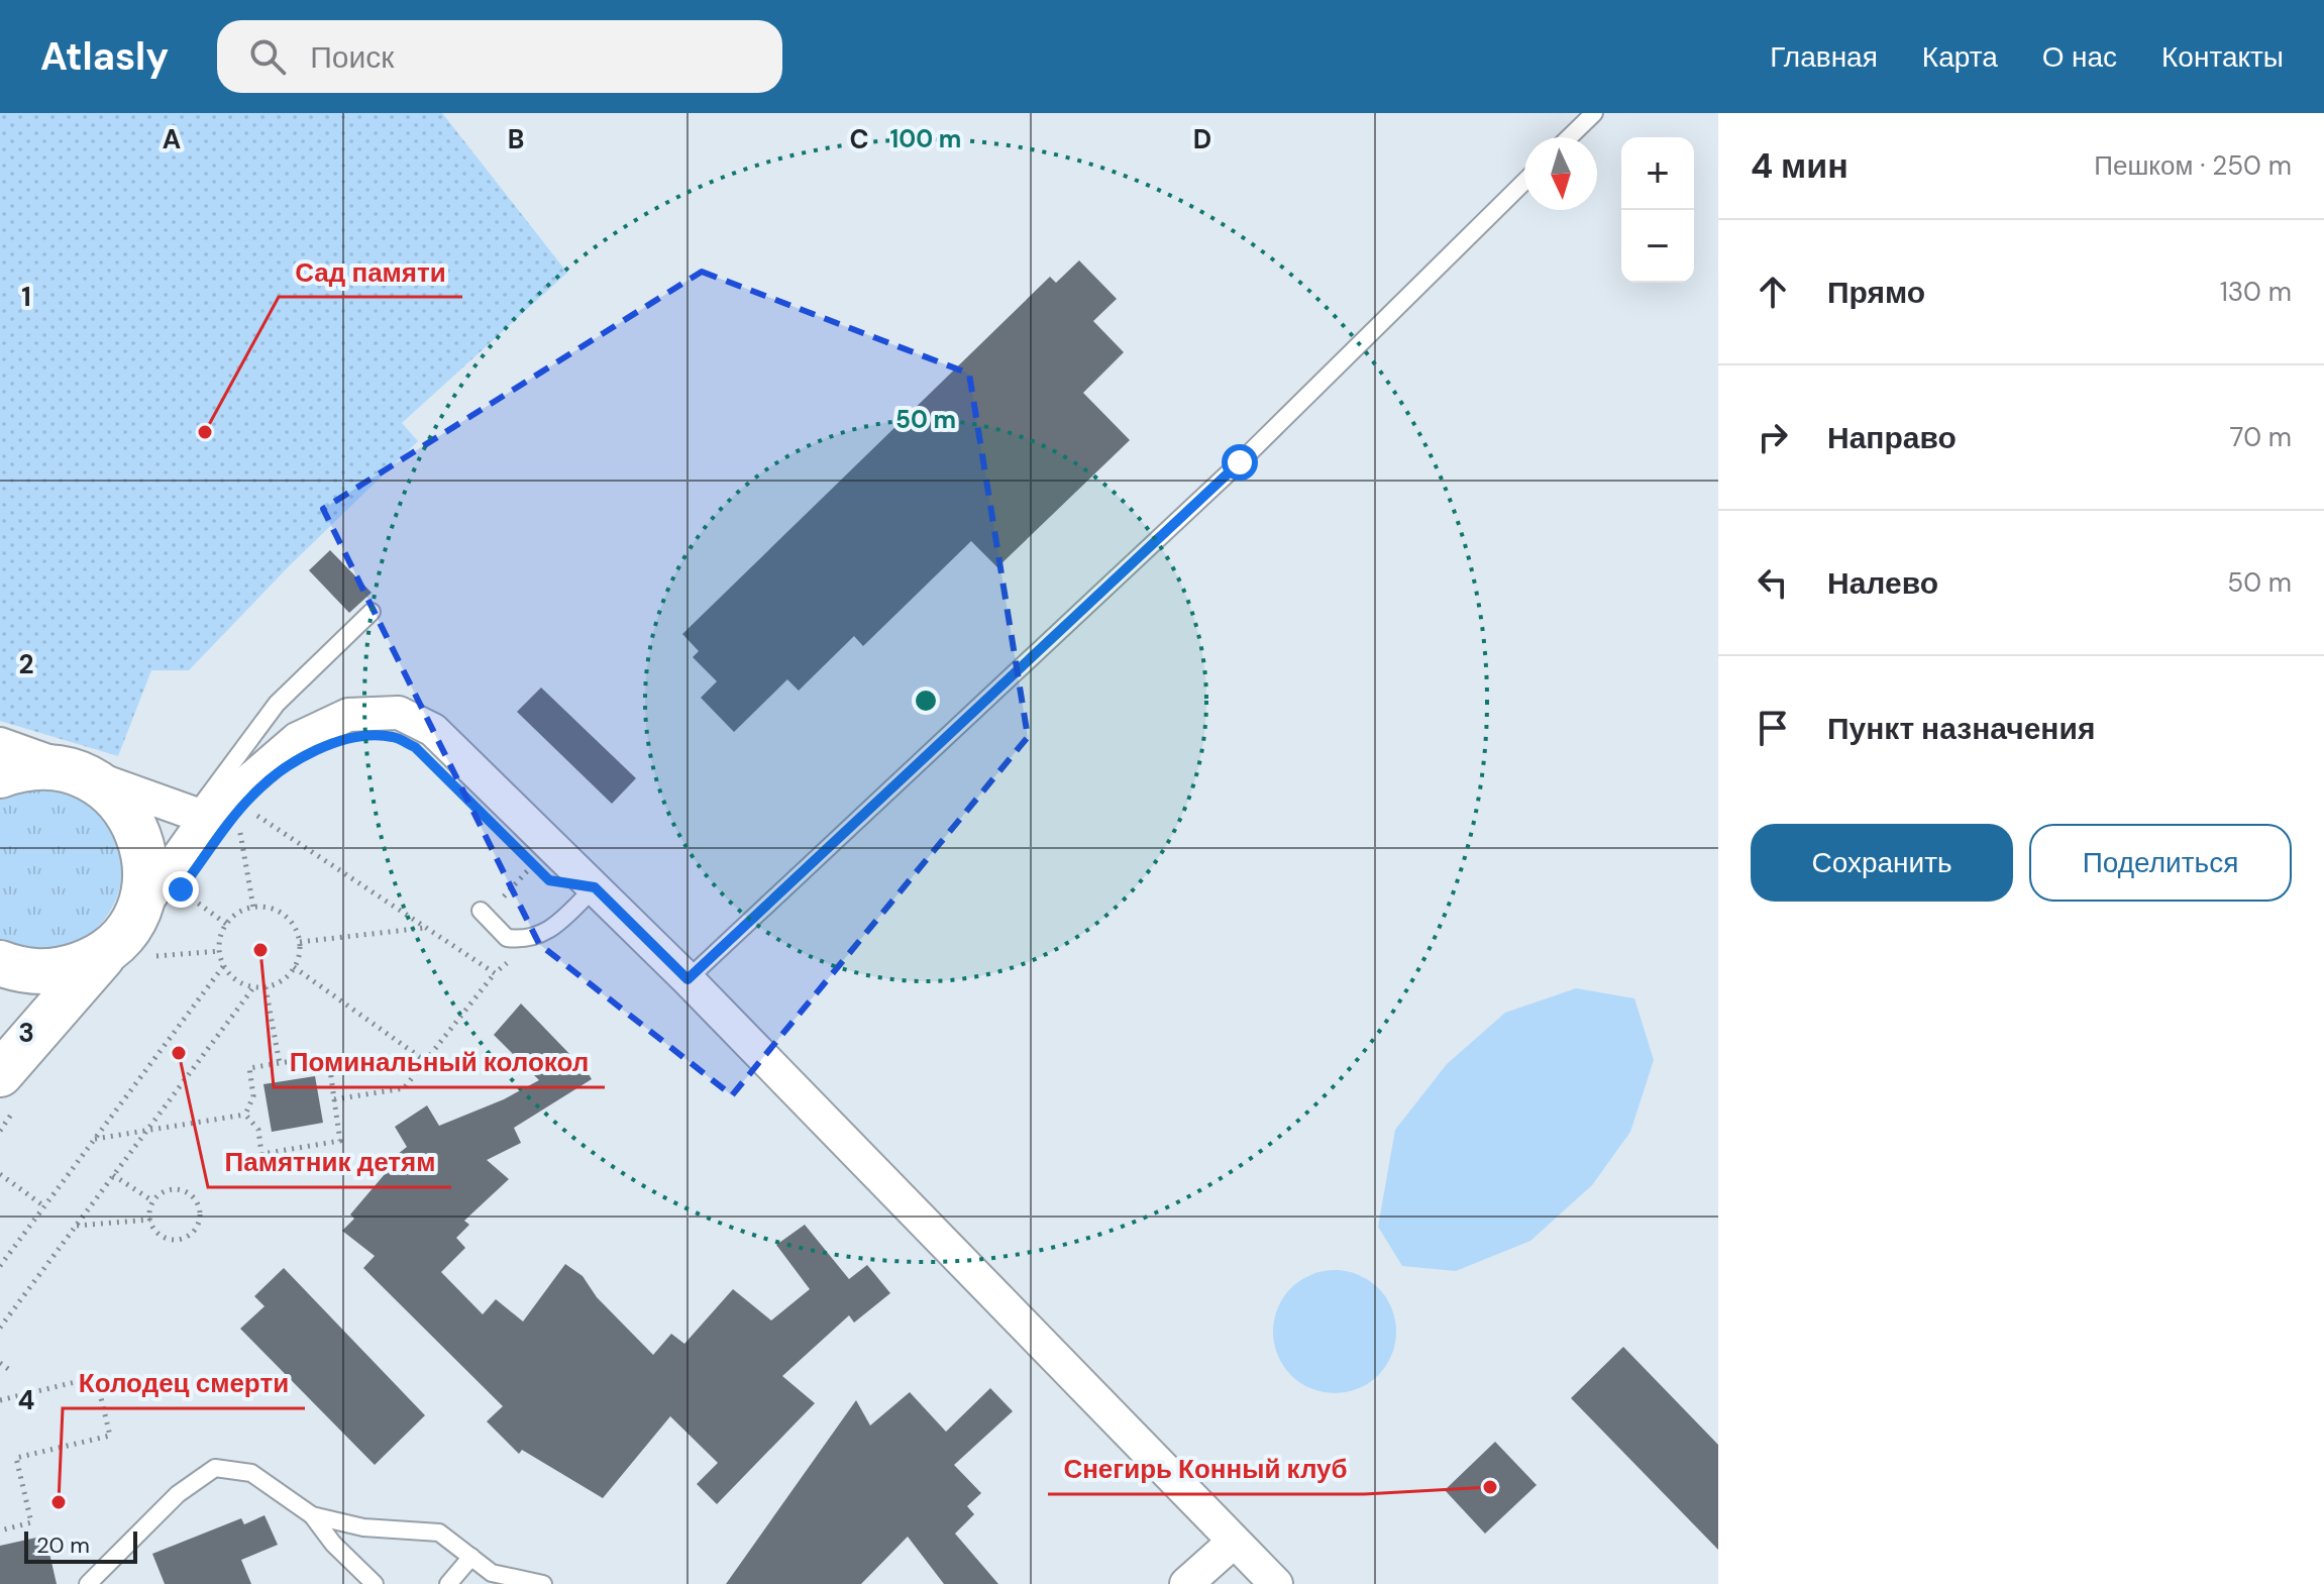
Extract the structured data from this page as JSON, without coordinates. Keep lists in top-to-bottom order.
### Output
{
  "places": [
    "Сад памяти",
    "Поминальный колокол",
    "Памятник детям",
    "Снегирь Конный клуб",
    "Колодец смерти"
  ],
  "scale_bar": "20 m",
  "north": "bottom",
  "page": {
    "header": "Atlasly",
    "search": "Поиск",
    "nav": [
      "Главная",
      "Карта",
      "О нас",
      "Контакты"
    ],
    "heading": ["4 мин", "Пешком · 250 m"],
    "map_buttons": ["+", "−"],
    "list": [
      ["Прямо", "130 m"],
      ["Направо", "70 m"],
      ["Налево", "50 m"],
      "Пункт назначения"
    ],
    "buttons": ["Сохранить", "Поделиться"],
    "scale": "20 m"
  },
  "grid": {
    "columns": [
      "A",
      "B",
      "C",
      "D"
    ],
    "rows": [
      "1",
      "2",
      "3",
      "4"
    ]
  },
  "rings": ["100 m", "50 m"]
}
